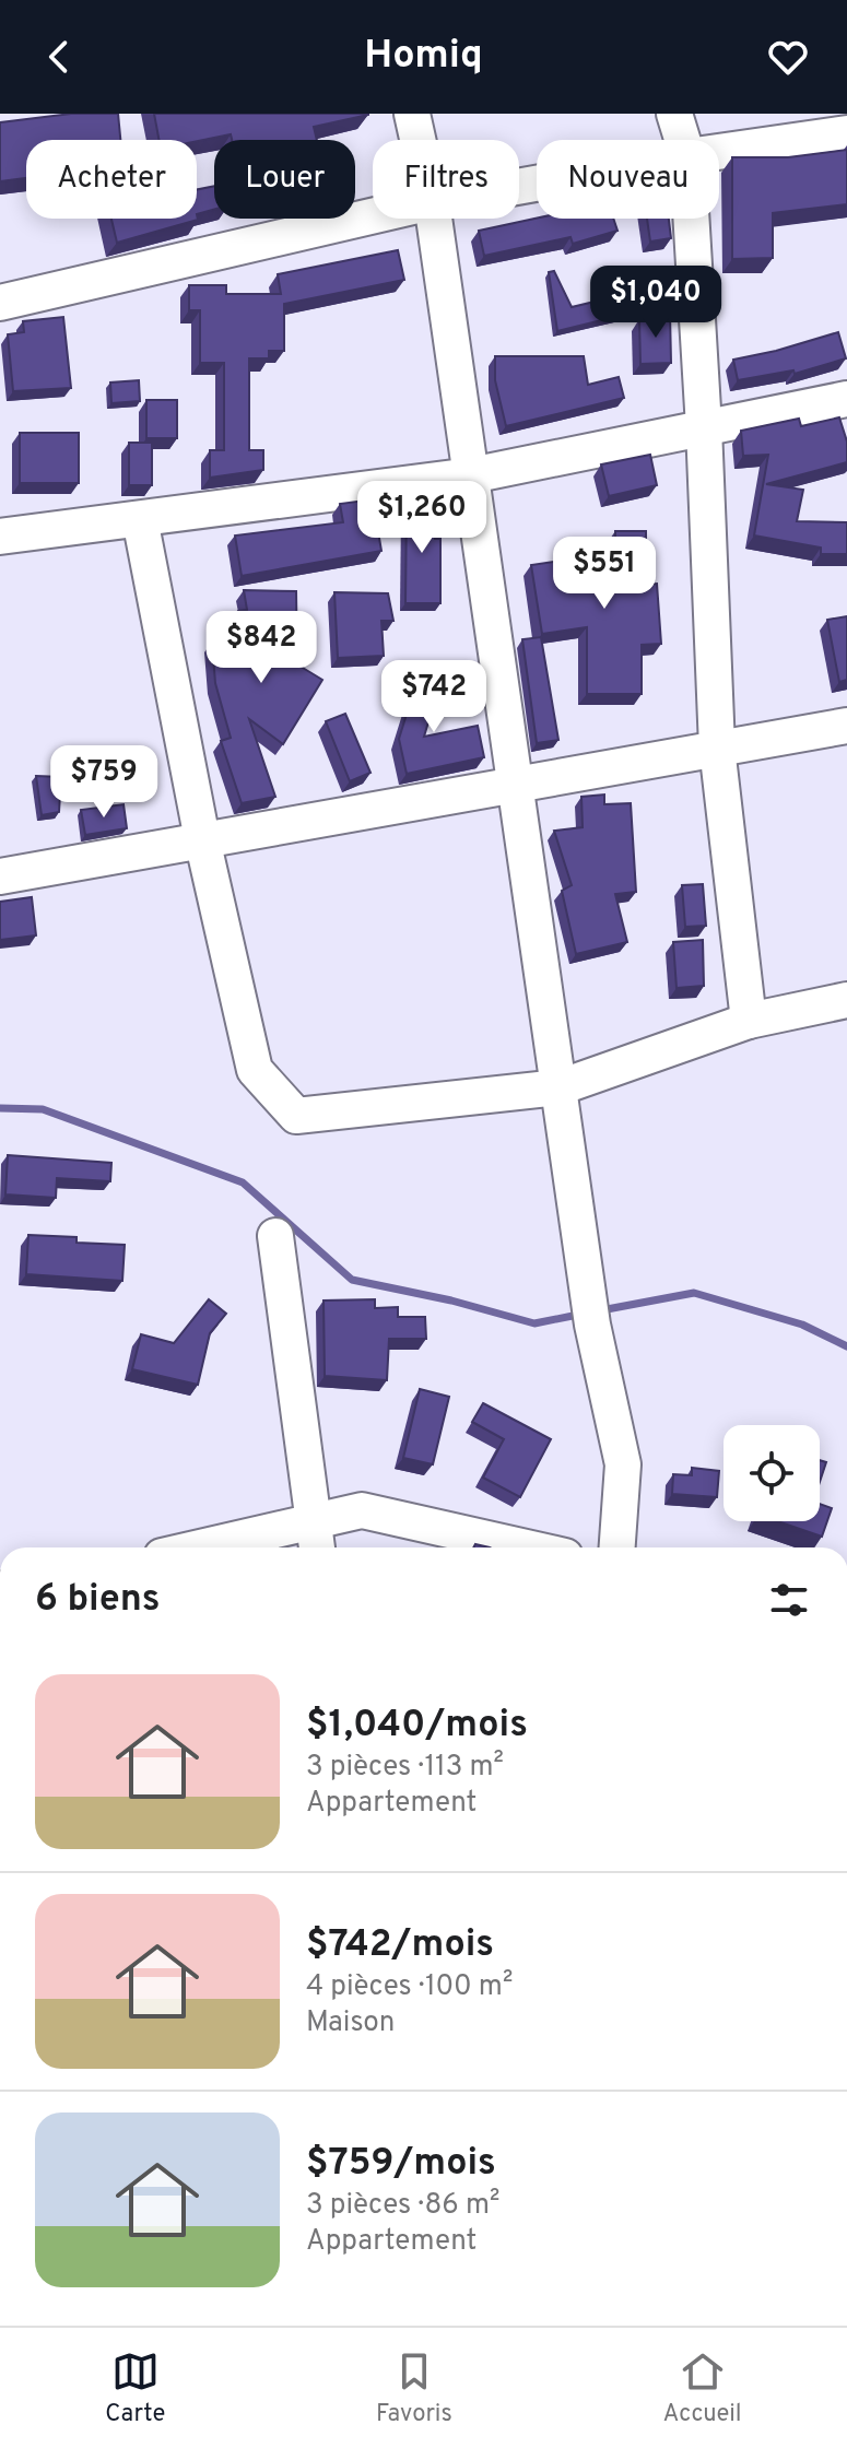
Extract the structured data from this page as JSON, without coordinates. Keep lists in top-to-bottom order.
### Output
{
  "page": {
    "header": "Homiq",
    "chip": [
      "Acheter",
      "Louer",
      "Filtres",
      "Nouveau"
    ],
    "price": [
      "$1,040",
      "$1,260",
      "$551",
      "$842",
      "$742",
      "$759"
    ],
    "heading": "6 biens",
    "list": [
      {
        "name": "$1,040/mois",
        "note": "3 pièces · 113 m² · Appartement"
      },
      {
        "name": "$742/mois",
        "note": "4 pièces · 100 m² · Maison"
      },
      {
        "name": "$759/mois",
        "note": "3 pièces · 86 m² · Appartement"
      }
    ],
    "tabs": ["Carte", "Favoris", "Accueil"]
  }
}
